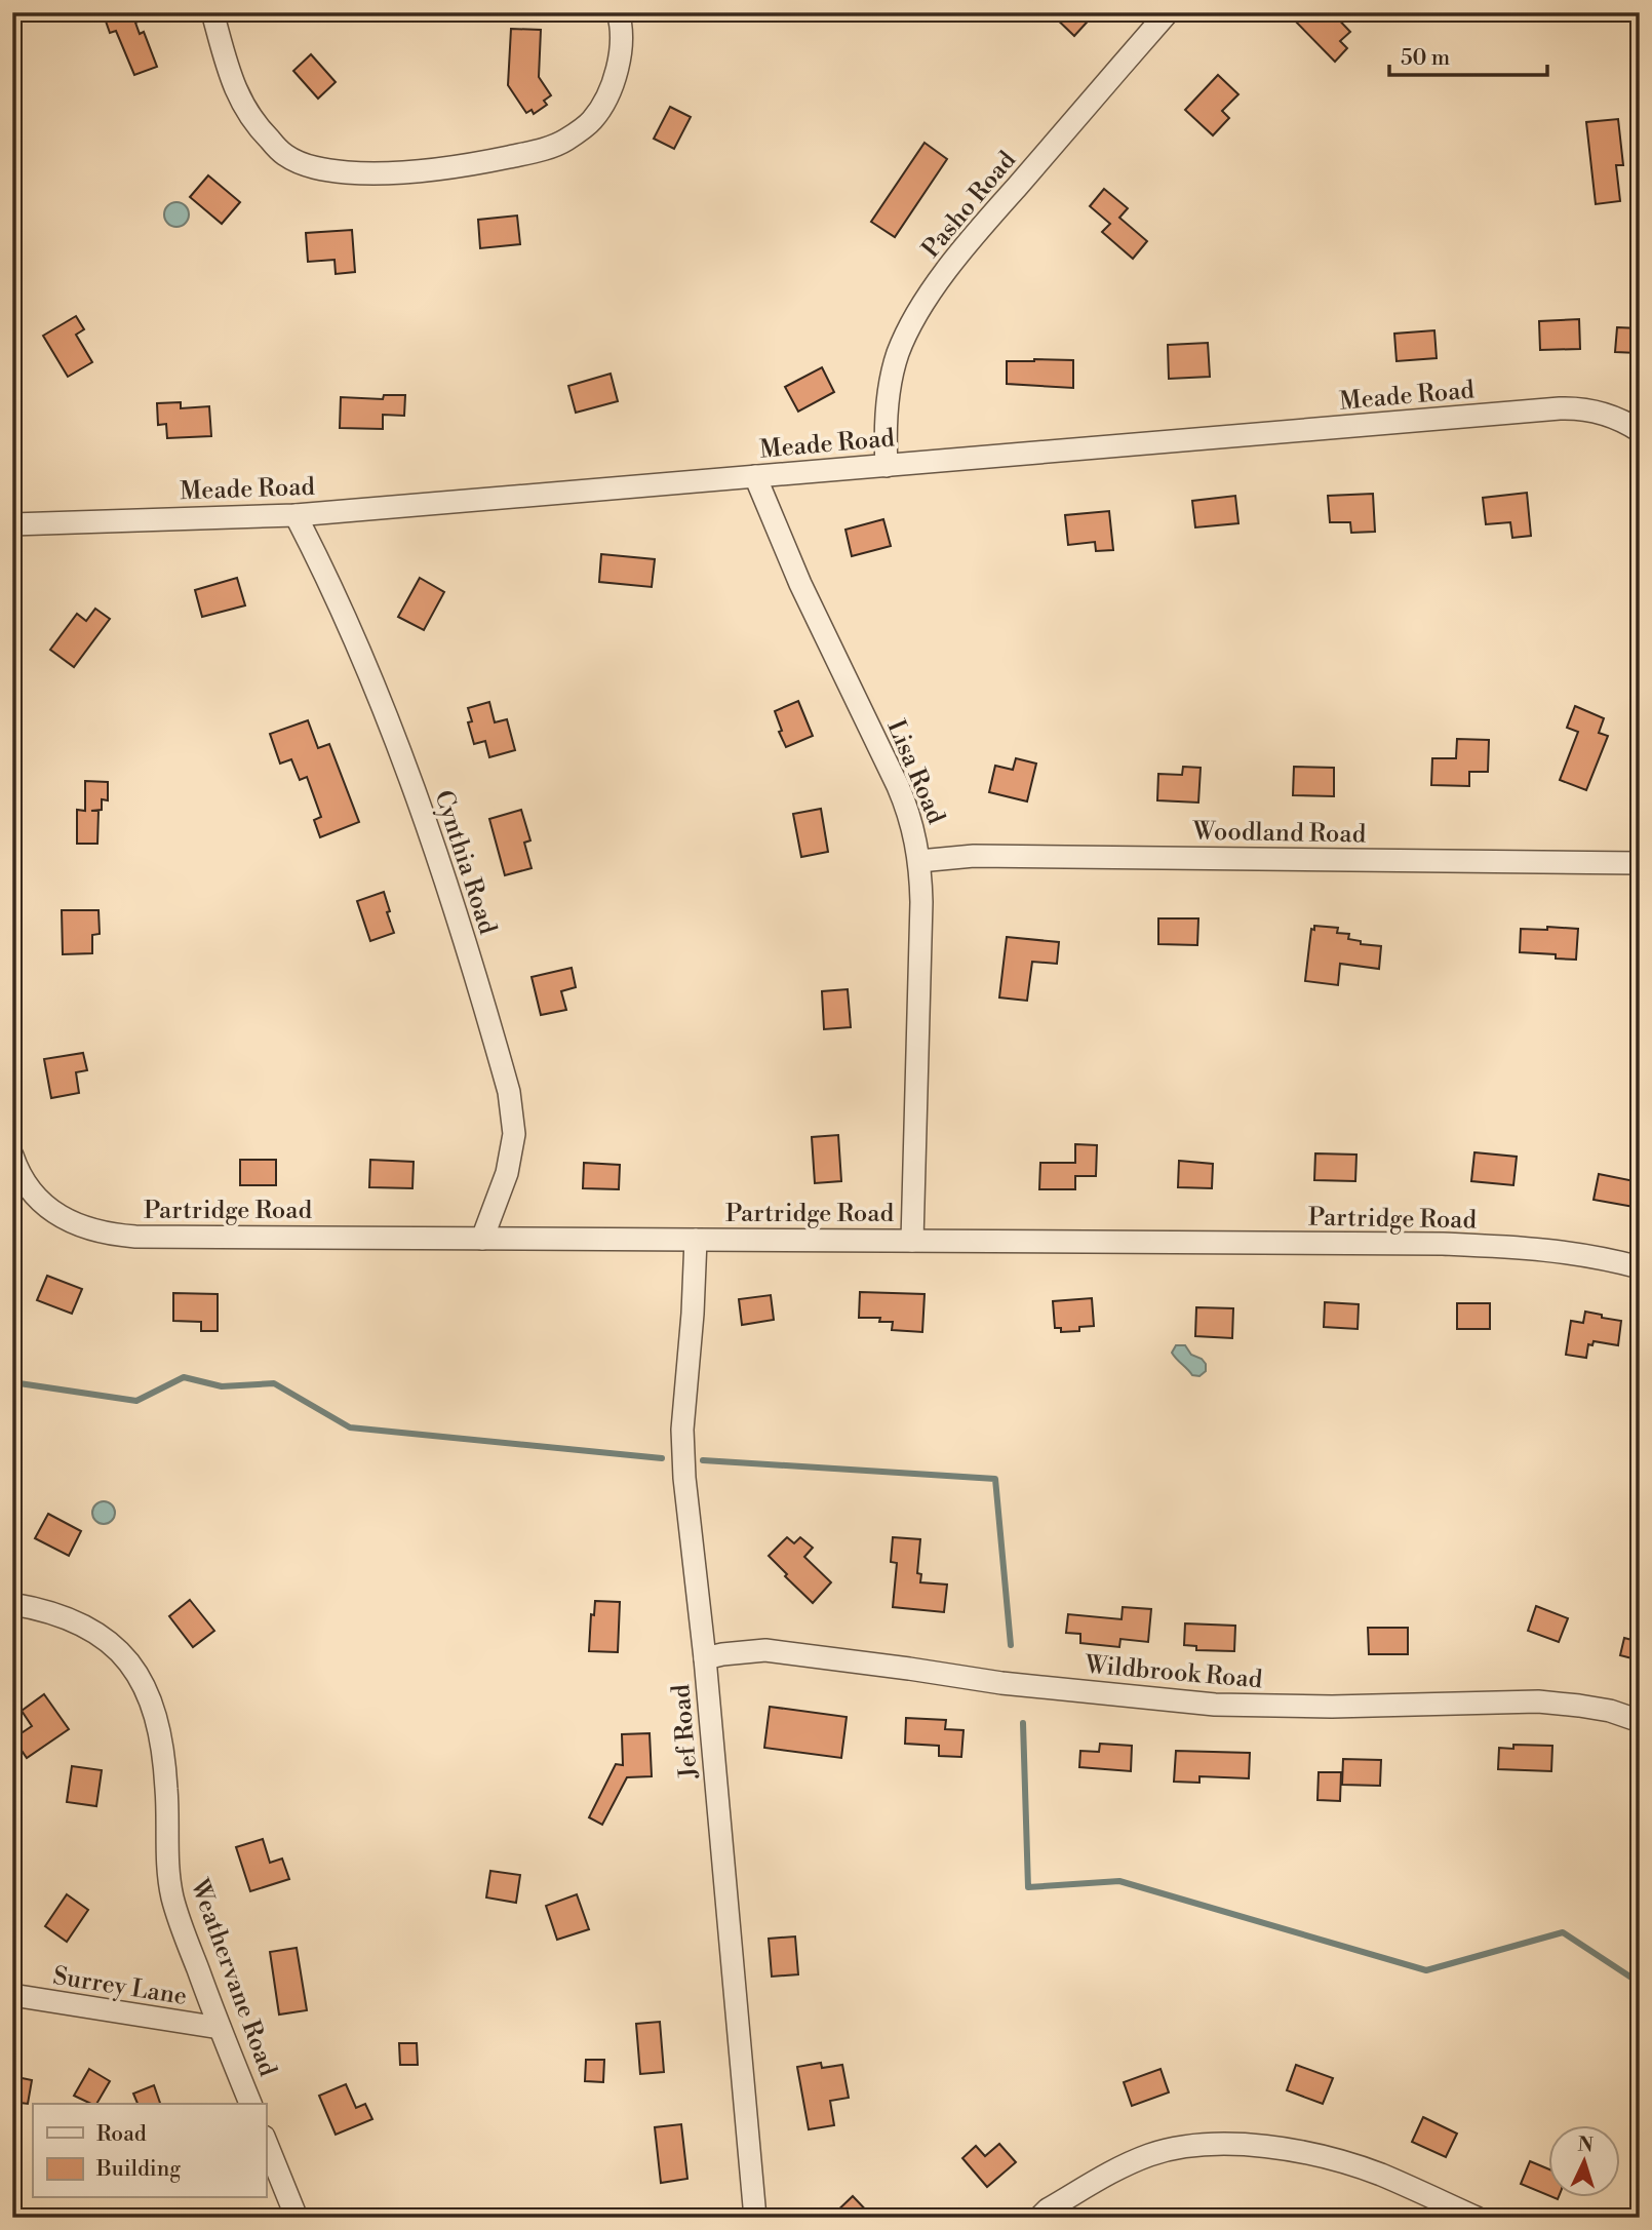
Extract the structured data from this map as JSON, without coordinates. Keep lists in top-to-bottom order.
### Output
{
  "streets": {
    "street": [
      "Pasho Road",
      "Meade Road",
      "Lisa Road",
      "Woodland Road",
      "Cynthia Road",
      "Partridge Road",
      "Wildbrook Road",
      "Jef Road",
      "Weathervane Road",
      "Surrey Lane"
    ]
  },
  "crossings": [
    ["Pasho Road", "Meade Road"],
    ["Meade Road", "Lisa Road"],
    ["Meade Road", "Cynthia Road"],
    ["Lisa Road", "Woodland Road"],
    ["Lisa Road", "Partridge Road"],
    ["Cynthia Road", "Partridge Road"],
    ["Partridge Road", "Jef Road"],
    ["Wildbrook Road", "Jef Road"],
    ["Weathervane Road", "Surrey Lane"]
  ],
  "legend": ["Road", "Building"],
  "scale_bar": "50 m",
  "north": "top"
}
